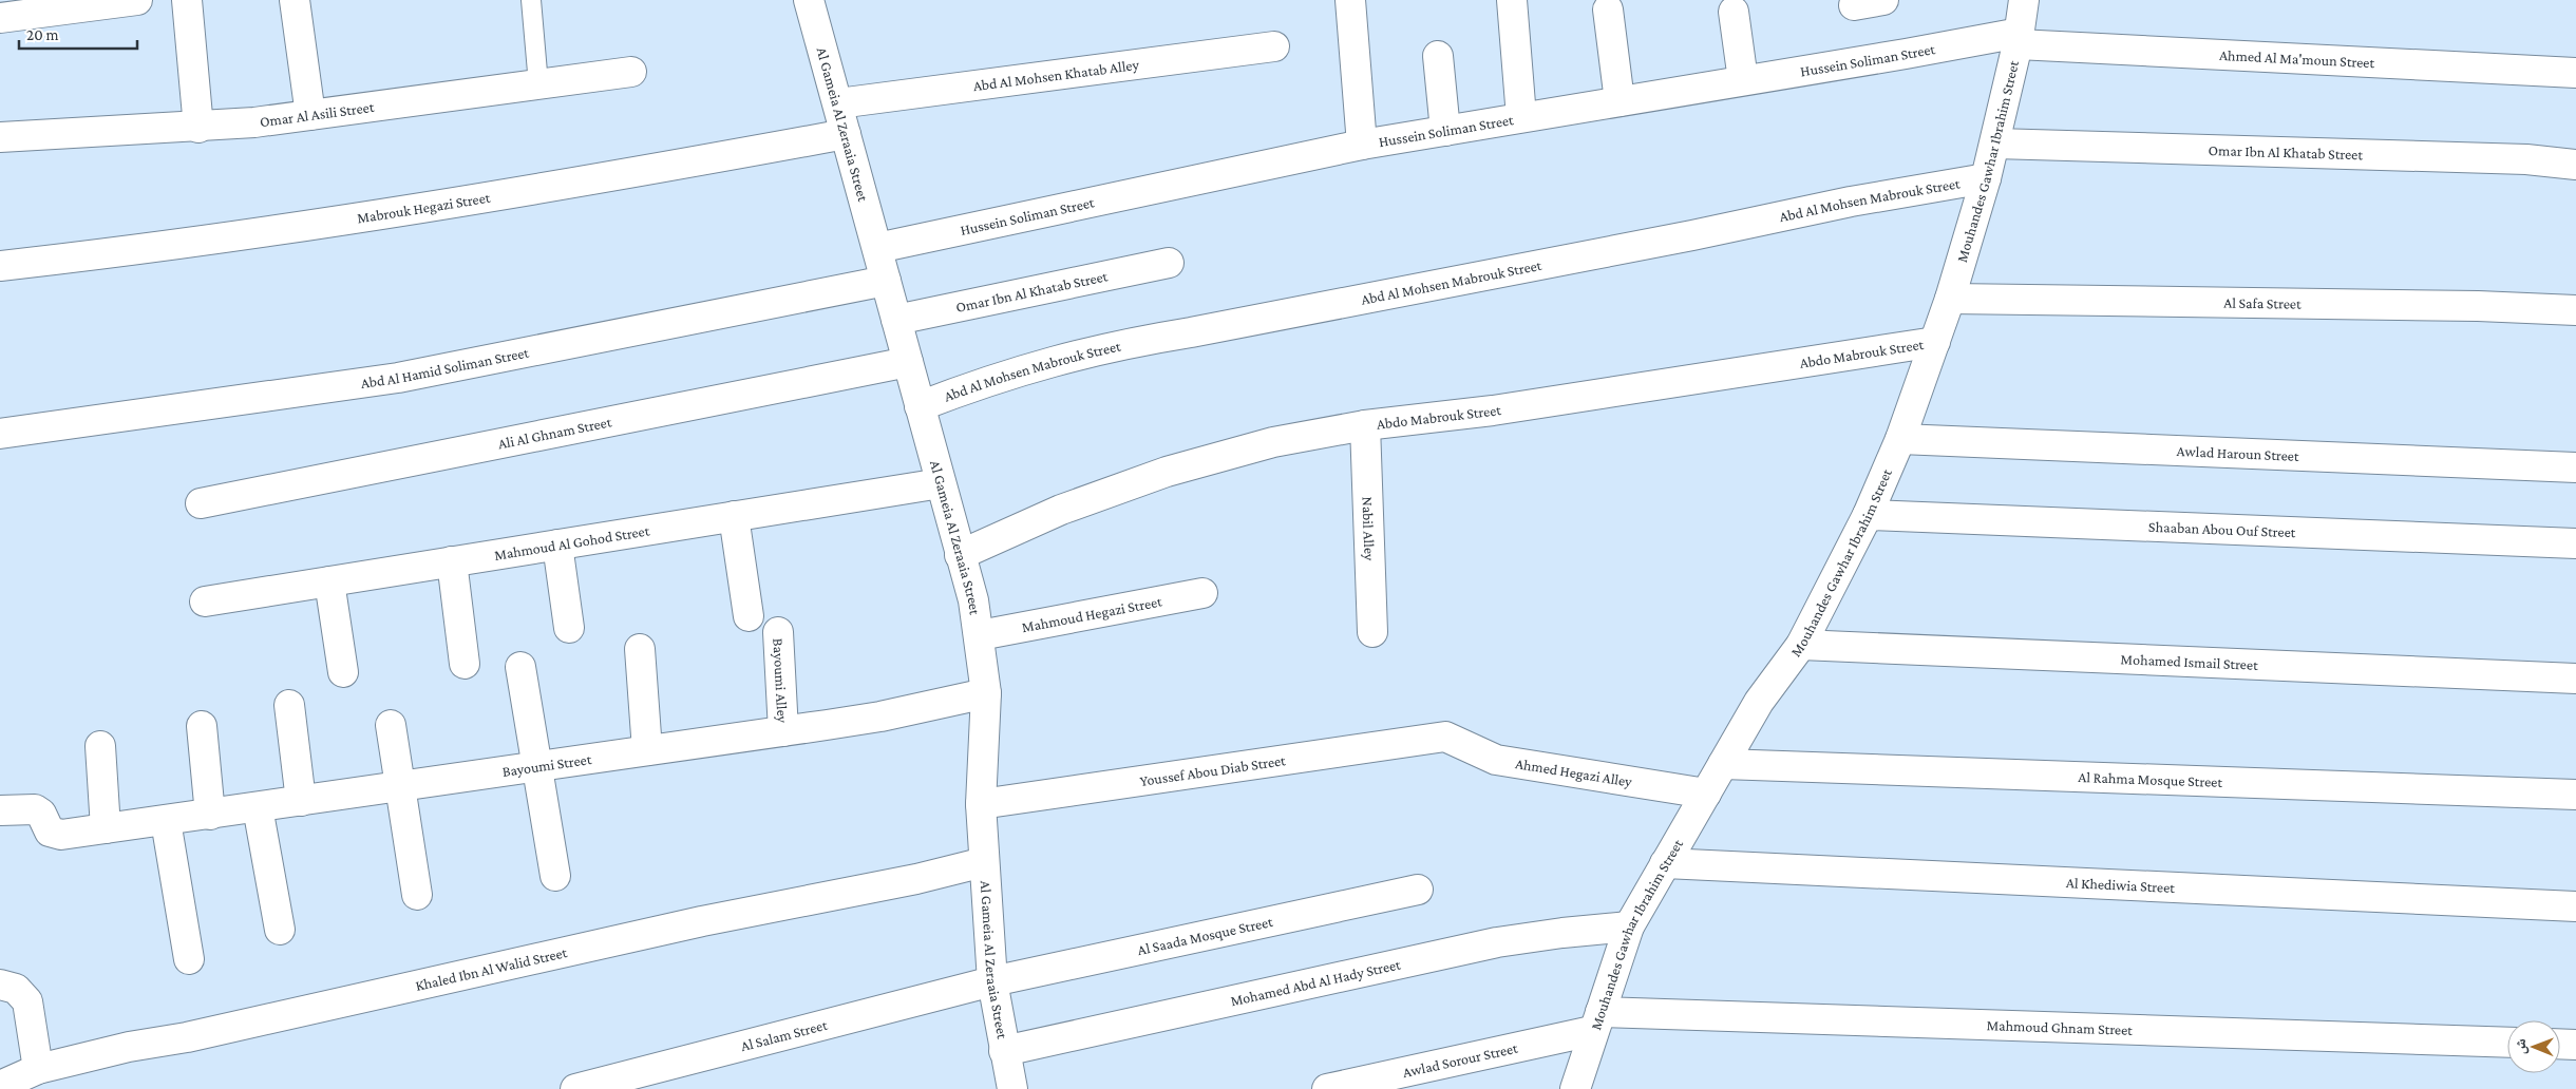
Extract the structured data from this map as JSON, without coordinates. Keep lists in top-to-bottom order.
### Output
{
  "streets": {
    "street": [
      "Ahmed Al Ma'moun Street",
      "Hussein Soliman Street",
      "Abd Al Mohsen Khatab Alley",
      "Omar Al Asili Street",
      "Al Gameia Al Zeraaia Street",
      "Omar Ibn Al Khatab Street",
      "Mouhandes Gawhar Ibrahim Street",
      "Abd Al Mohsen Mabrouk Street",
      "Mabrouk Hegazi Street",
      "Al Safa Street",
      "Abdo Mabrouk Street",
      "Abd Al Hamid Soliman Street",
      "Ali Al Ghnam Street",
      "Awlad Haroun Street",
      "Nabil Alley",
      "Shaaban Abou Ouf Street",
      "Mahmoud Al Gohod Street",
      "Mahmoud Hegazi Street",
      "Mohamed Ismail Street",
      "Bayoumi Alley",
      "Bayoumi Street",
      "Youssef Abou Diab Street",
      "Ahmed Hegazi Alley",
      "Al Rahma Mosque Street",
      "Al Khediwia Street",
      "Al Saada Mosque Street",
      "Khaled Ibn Al Walid Street",
      "Mohamed Abd Al Hady Street",
      "Mahmoud Ghnam Street",
      "Al Salam Street",
      "Awlad Sorour Street"
    ]
  },
  "crossings": [
    ["Ahmed Al Ma'moun Street", "Hussein Soliman Street"],
    ["Ahmed Al Ma'moun Street", "Mouhandes Gawhar Ibrahim Street"],
    ["Hussein Soliman Street", "Al Gameia Al Zeraaia Street"],
    ["Hussein Soliman Street", "Mouhandes Gawhar Ibrahim Street"],
    ["Abd Al Mohsen Khatab Alley", "Al Gameia Al Zeraaia Street"],
    ["Al Gameia Al Zeraaia Street", "Omar Ibn Al Khatab Street"],
    ["Al Gameia Al Zeraaia Street", "Abd Al Mohsen Mabrouk Street"],
    ["Al Gameia Al Zeraaia Street", "Mabrouk Hegazi Street"],
    ["Al Gameia Al Zeraaia Street", "Abdo Mabrouk Street"],
    ["Al Gameia Al Zeraaia Street", "Abd Al Hamid Soliman Street"],
    ["Al Gameia Al Zeraaia Street", "Ali Al Ghnam Street"],
    ["Al Gameia Al Zeraaia Street", "Mahmoud Al Gohod Street"],
    ["Al Gameia Al Zeraaia Street", "Mahmoud Hegazi Street"],
    ["Al Gameia Al Zeraaia Street", "Bayoumi Street"],
    ["Al Gameia Al Zeraaia Street", "Youssef Abou Diab Street"],
    ["Al Gameia Al Zeraaia Street", "Al Saada Mosque Street"],
    ["Al Gameia Al Zeraaia Street", "Khaled Ibn Al Walid Street"],
    ["Al Gameia Al Zeraaia Street", "Mohamed Abd Al Hady Street"],
    ["Al Gameia Al Zeraaia Street", "Al Salam Street"],
    ["Omar Ibn Al Khatab Street", "Mouhandes Gawhar Ibrahim Street"],
    ["Mouhandes Gawhar Ibrahim Street", "Abd Al Mohsen Mabrouk Street"],
    ["Mouhandes Gawhar Ibrahim Street", "Al Safa Street"],
    ["Mouhandes Gawhar Ibrahim Street", "Abdo Mabrouk Street"],
    ["Mouhandes Gawhar Ibrahim Street", "Awlad Haroun Street"],
    ["Mouhandes Gawhar Ibrahim Street", "Shaaban Abou Ouf Street"],
    ["Mouhandes Gawhar Ibrahim Street", "Mohamed Ismail Street"],
    ["Mouhandes Gawhar Ibrahim Street", "Ahmed Hegazi Alley"],
    ["Mouhandes Gawhar Ibrahim Street", "Al Rahma Mosque Street"],
    ["Mouhandes Gawhar Ibrahim Street", "Al Khediwia Street"],
    ["Mouhandes Gawhar Ibrahim Street", "Mohamed Abd Al Hady Street"],
    ["Mouhandes Gawhar Ibrahim Street", "Mahmoud Ghnam Street"],
    ["Mouhandes Gawhar Ibrahim Street", "Awlad Sorour Street"],
    ["Abdo Mabrouk Street", "Nabil Alley"],
    ["Bayoumi Alley", "Bayoumi Street"],
    ["Youssef Abou Diab Street", "Ahmed Hegazi Alley"],
    ["Al Saada Mosque Street", "Al Salam Street"],
    ["Mahmoud Ghnam Street", "Awlad Sorour Street"]
  ],
  "scale_bar": "20 m",
  "north": "left"
}
